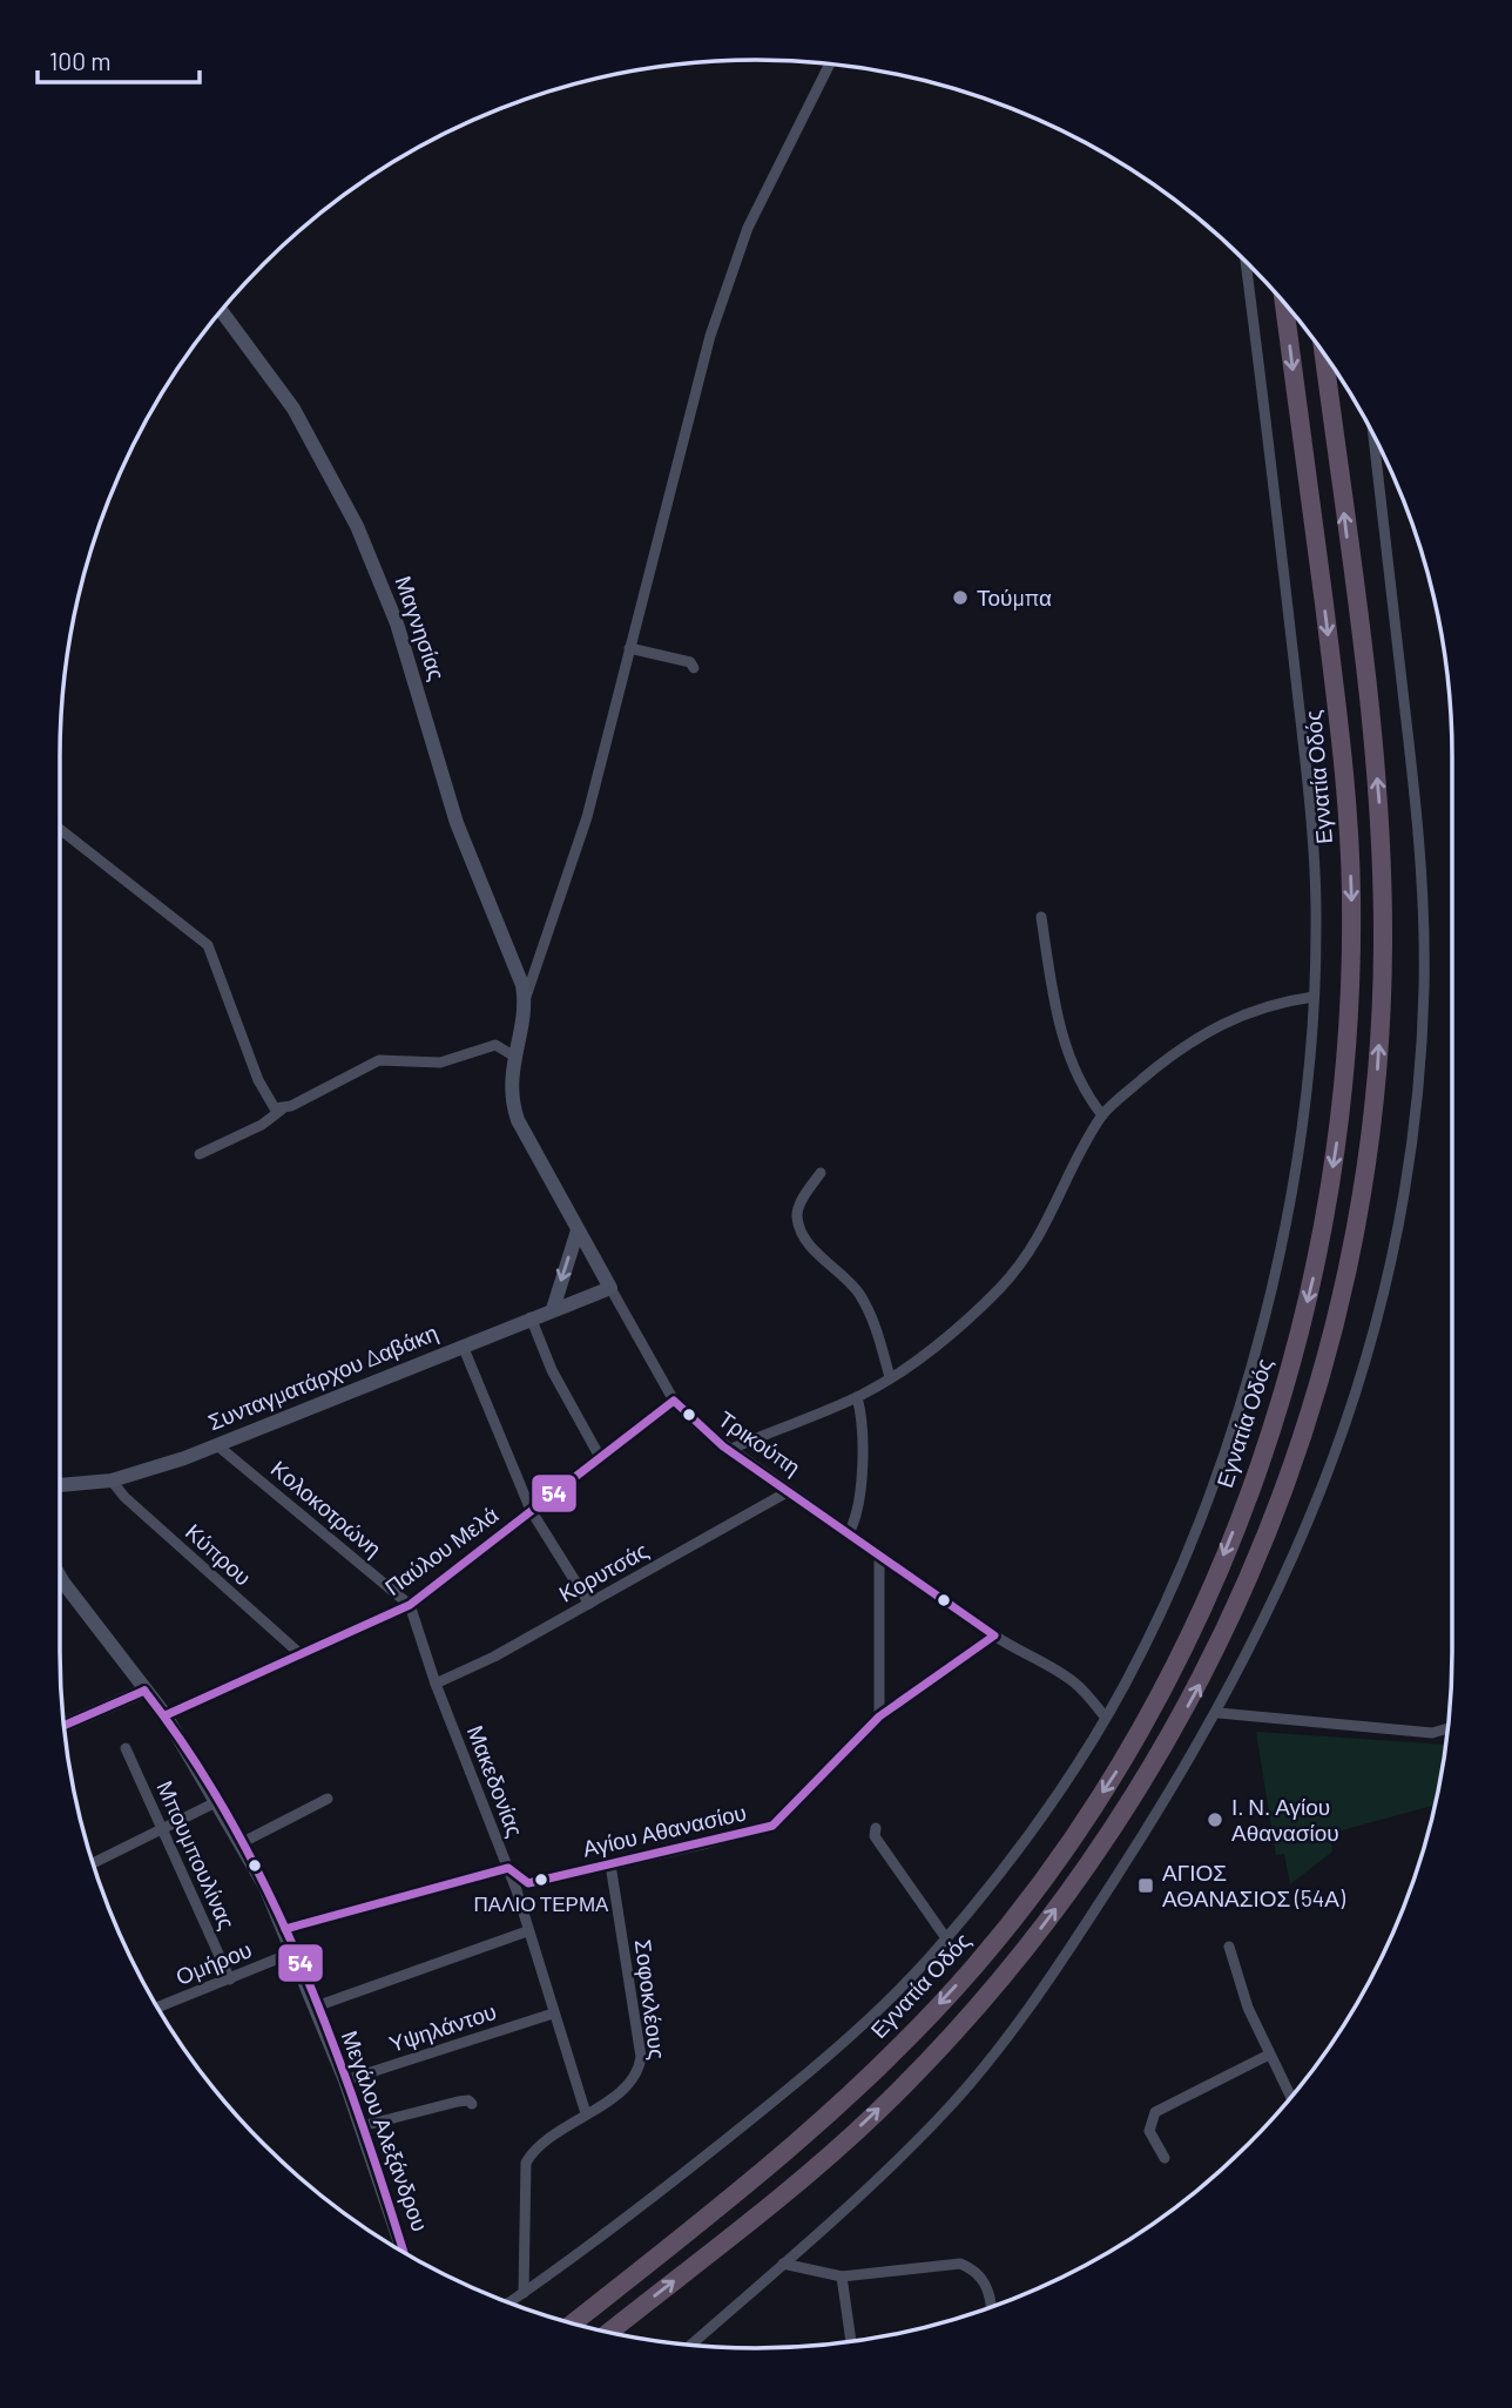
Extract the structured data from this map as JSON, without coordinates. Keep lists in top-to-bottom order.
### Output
{
  "streets": {
    "highway": ["Εγνατία Οδός"],
    "street": [
      "Μαγνησίας",
      "Συνταγματάρχου Δαβάκη",
      "Τρικούπη",
      "Κολοκοτρώνη",
      "Παύλου Μελά",
      "Κύπρου",
      "Κορυτσάς",
      "Μακεδονίας",
      "Αγίου Αθανασίου",
      "Μπουμπουλίνας",
      "Ομήρου",
      "Σοφοκλέους",
      "Υψηλάντου",
      "Μεγάλου Αλεξάνδρου"
    ]
  },
  "crossings": [
    ["Μαγνησίας", "Τρικούπη"],
    ["Συνταγματάρχου Δαβάκη", "Τρικούπη"],
    ["Συνταγματάρχου Δαβάκη", "Κολοκοτρώνη"],
    ["Συνταγματάρχου Δαβάκη", "Κύπρου"],
    ["Τρικούπη", "Παύλου Μελά"],
    ["Τρικούπη", "Κορυτσάς"],
    ["Τρικούπη", "Αγίου Αθανασίου"],
    ["Κολοκοτρώνη", "Παύλου Μελά"],
    ["Κολοκοτρώνη", "Μακεδονίας"],
    ["Παύλου Μελά", "Κύπρου"],
    ["Παύλου Μελά", "Μακεδονίας"],
    ["Παύλου Μελά", "Μεγάλου Αλεξάνδρου"],
    ["Κορυτσάς", "Μακεδονίας"],
    ["Μακεδονίας", "Αγίου Αθανασίου"],
    ["Μακεδονίας", "Σοφοκλέους"],
    ["Μακεδονίας", "Υψηλάντου"],
    ["Αγίου Αθανασίου", "Σοφοκλέους"],
    ["Μπουμπουλίνας", "Ομήρου"],
    ["Ομήρου", "Μεγάλου Αλεξάνδρου"],
    ["Υψηλάντου", "Μεγάλου Αλεξάνδρου"]
  ],
  "places": {
    "other": ["Τούμπα", "Ι. Ν. Αγίου Αθανασίου", "ΠΑΛΙΟ ΤΕΡΜΑ"],
    "transit": ["ΑΓΙΟΣ ΑΘΑΝΑΣΙΟΣ (54Α)"]
  },
  "lines": ["transit line 54"],
  "scale_bar": "100 m"
}
